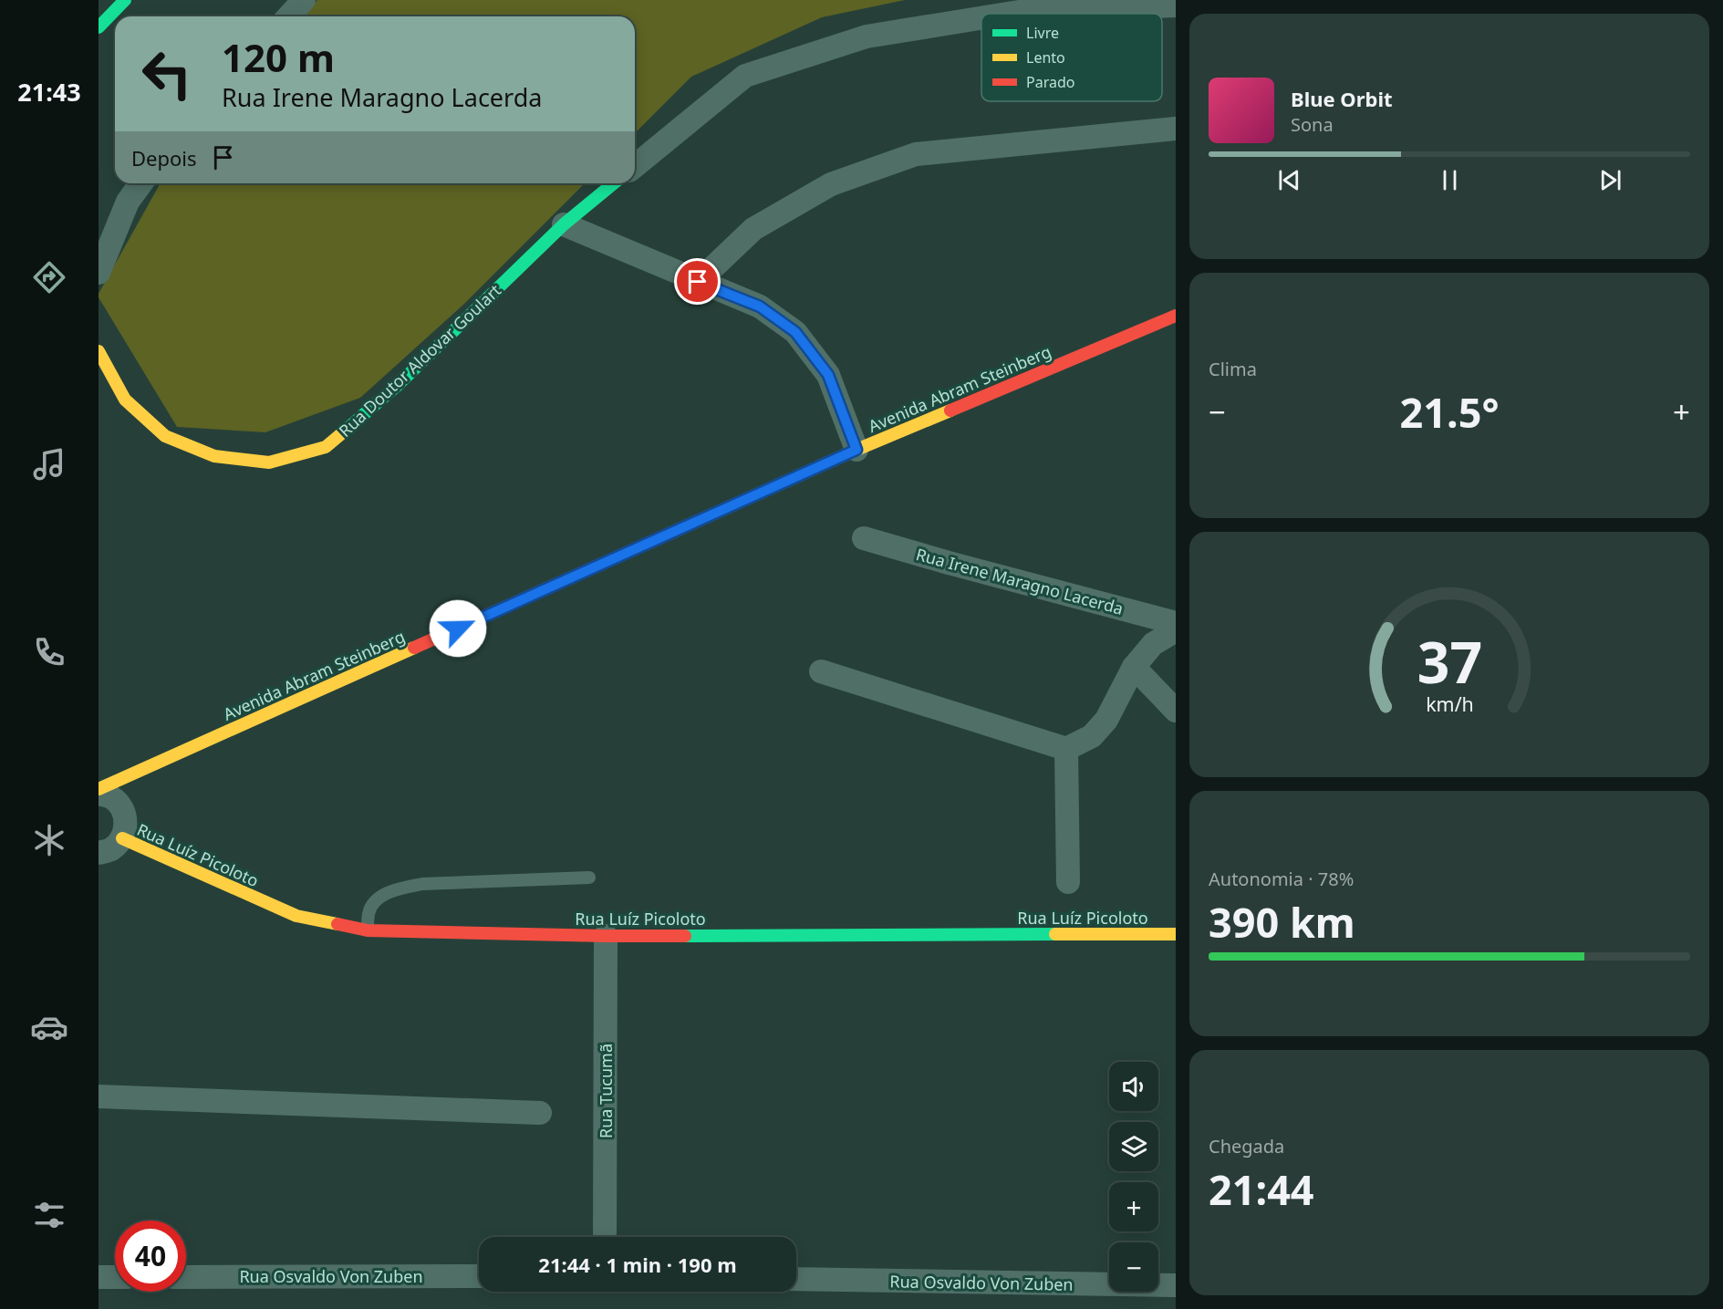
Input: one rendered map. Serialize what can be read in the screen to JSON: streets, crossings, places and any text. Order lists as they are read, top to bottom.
{
  "streets": {
    "street": [
      "Rua Doutor Aldovar Goulart",
      "Avenida Abram Steinberg",
      "Rua Irene Maragno Lacerda",
      "Rua Luíz Picoloto",
      "Rua Tucumã",
      "Rua Osvaldo Von Zuben"
    ]
  },
  "crossings": [
    ["Rua Luíz Picoloto", "Rua Tucumã"]
  ],
  "legend": ["Livre", "Lento", "Parado"],
  "page": {
    "tabs": "21:43",
    "turn": ["120 m", "Rua Irene Maragno Lacerda"],
    "song": ["Blue Orbit", "Sona"],
    "then": "Depois",
    "tile": [
      "Clima",
      ["Autonomia · 78%", "390 km"],
      ["Chegada", "21:44"]
    ],
    "heat": ["−", "21.5°", "+"],
    "map_buttons": ["+", "−"],
    "limit": "40",
    "trip": "21:44 · 1 min · 190 m",
    "gauge": ["37", "km/h"]
  }
}
